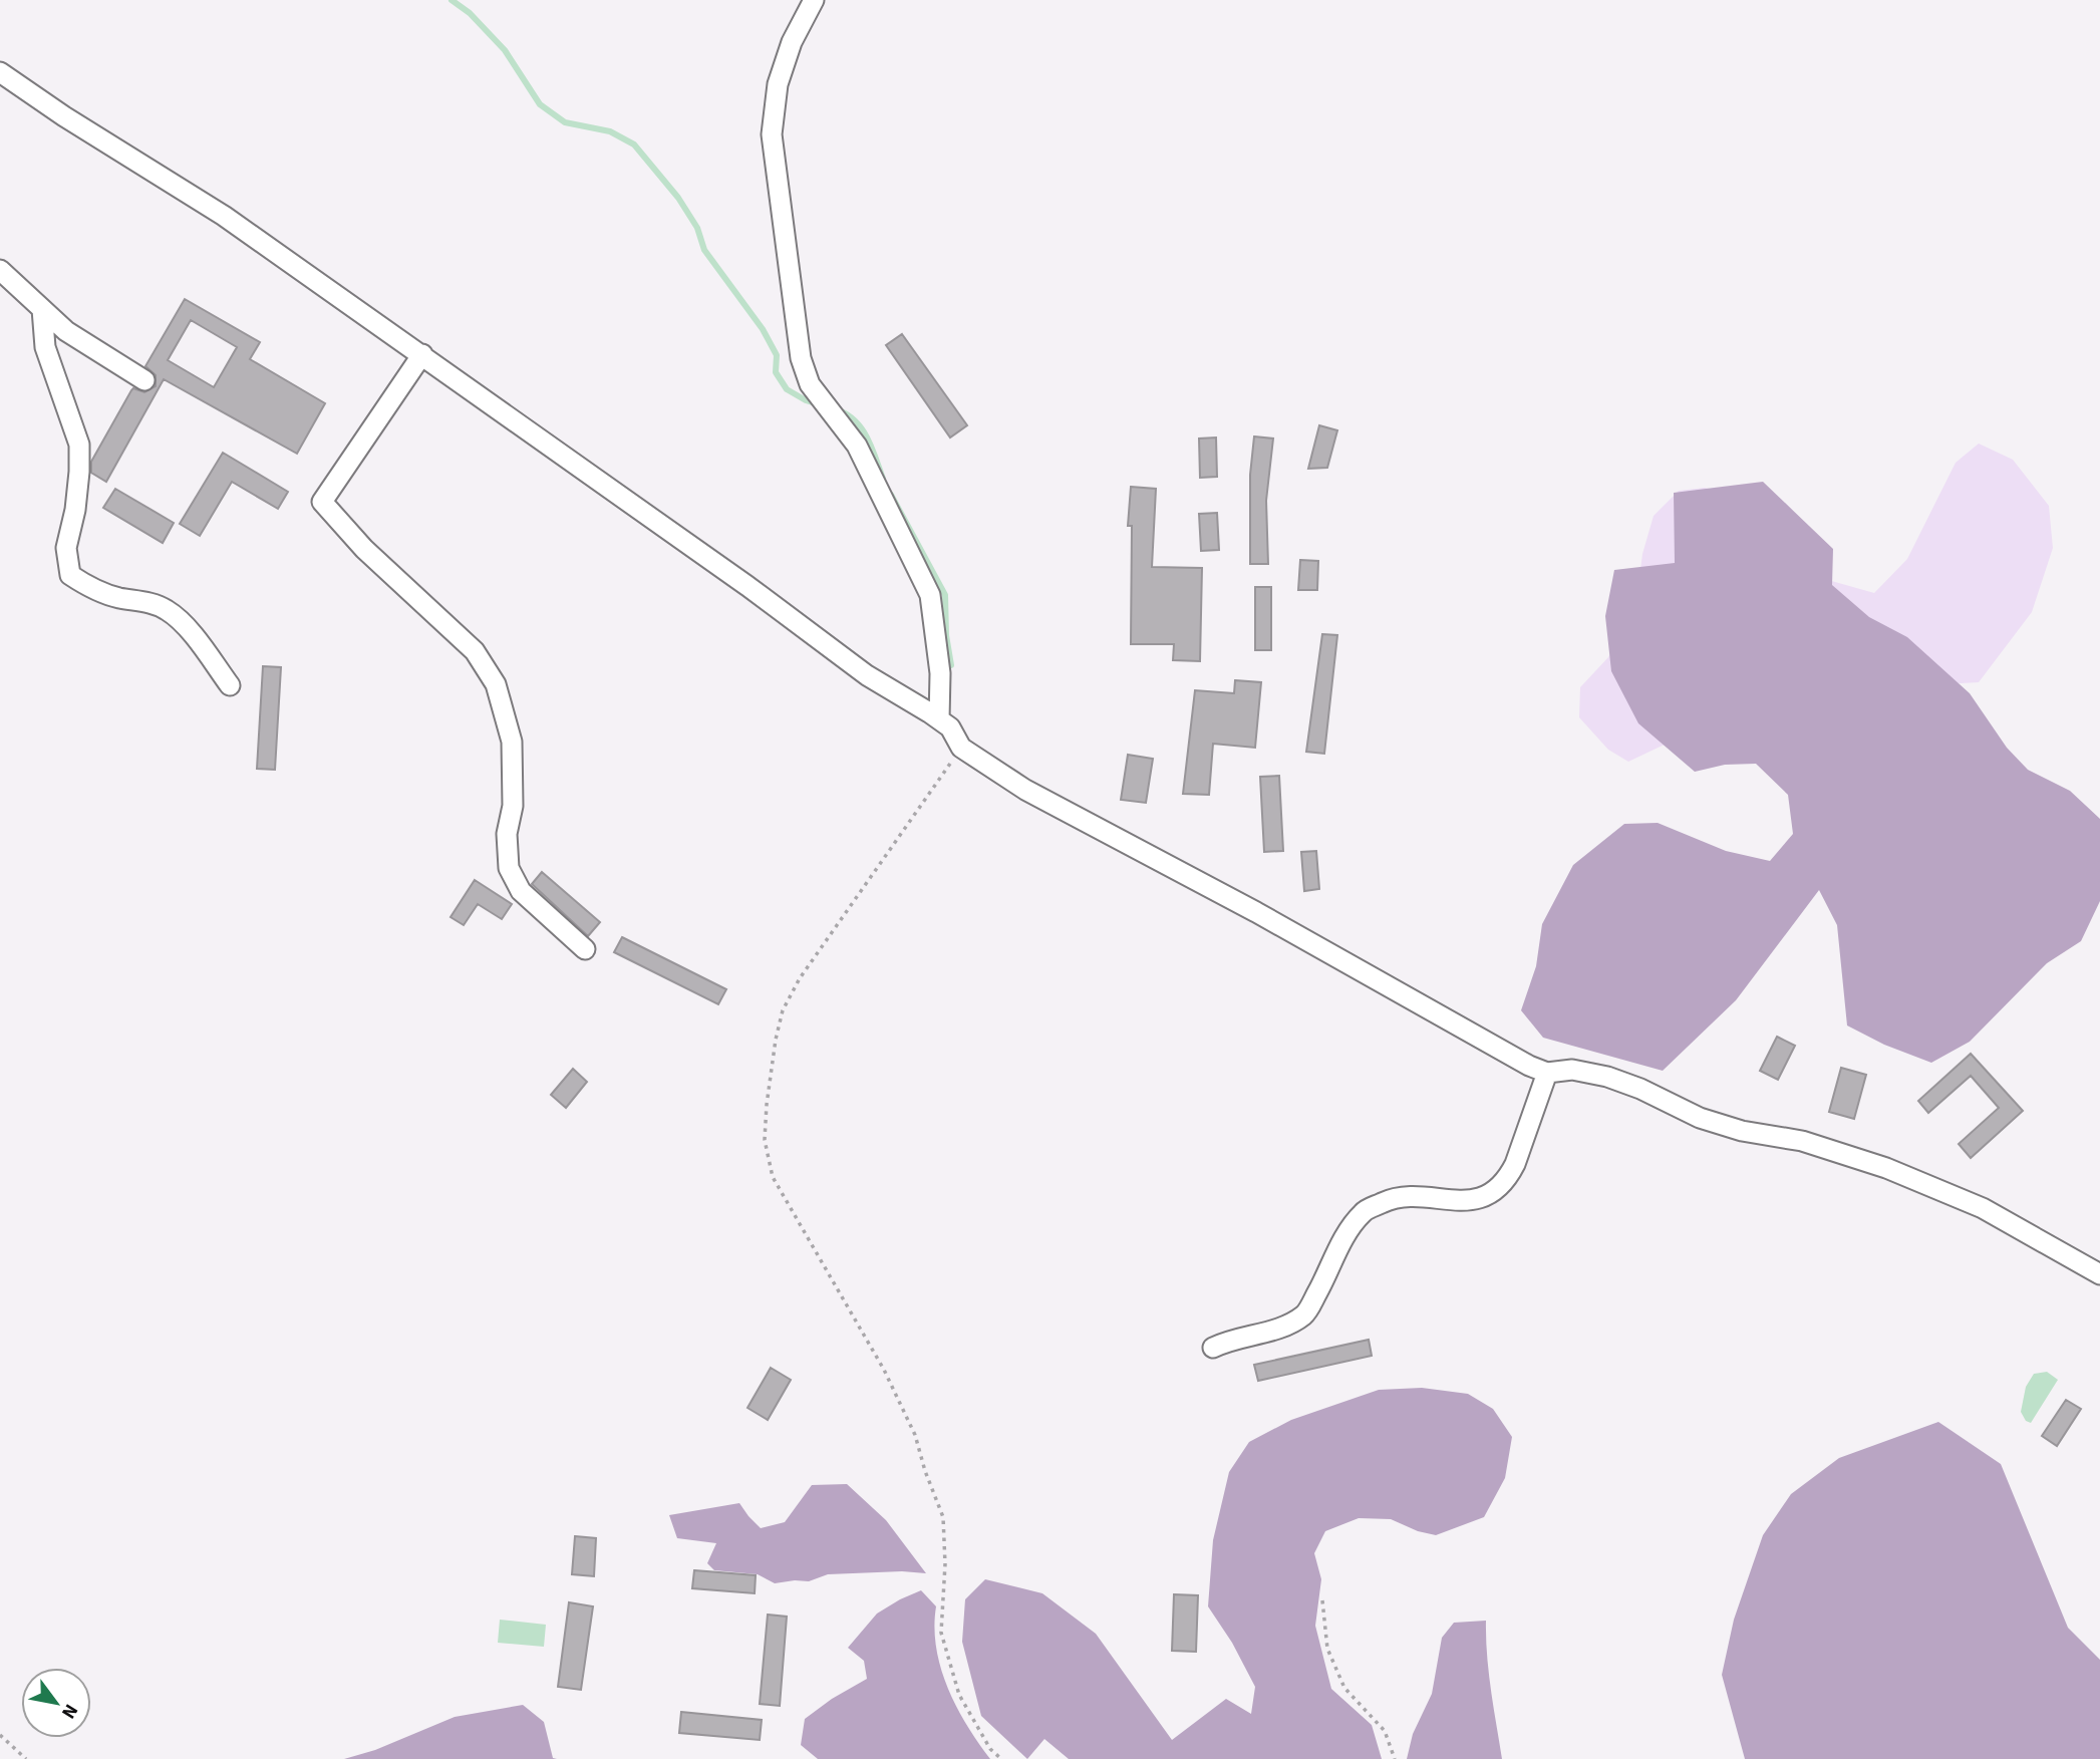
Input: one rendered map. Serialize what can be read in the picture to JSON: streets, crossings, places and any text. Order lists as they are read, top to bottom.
{
  "north": "bottom right"
}
